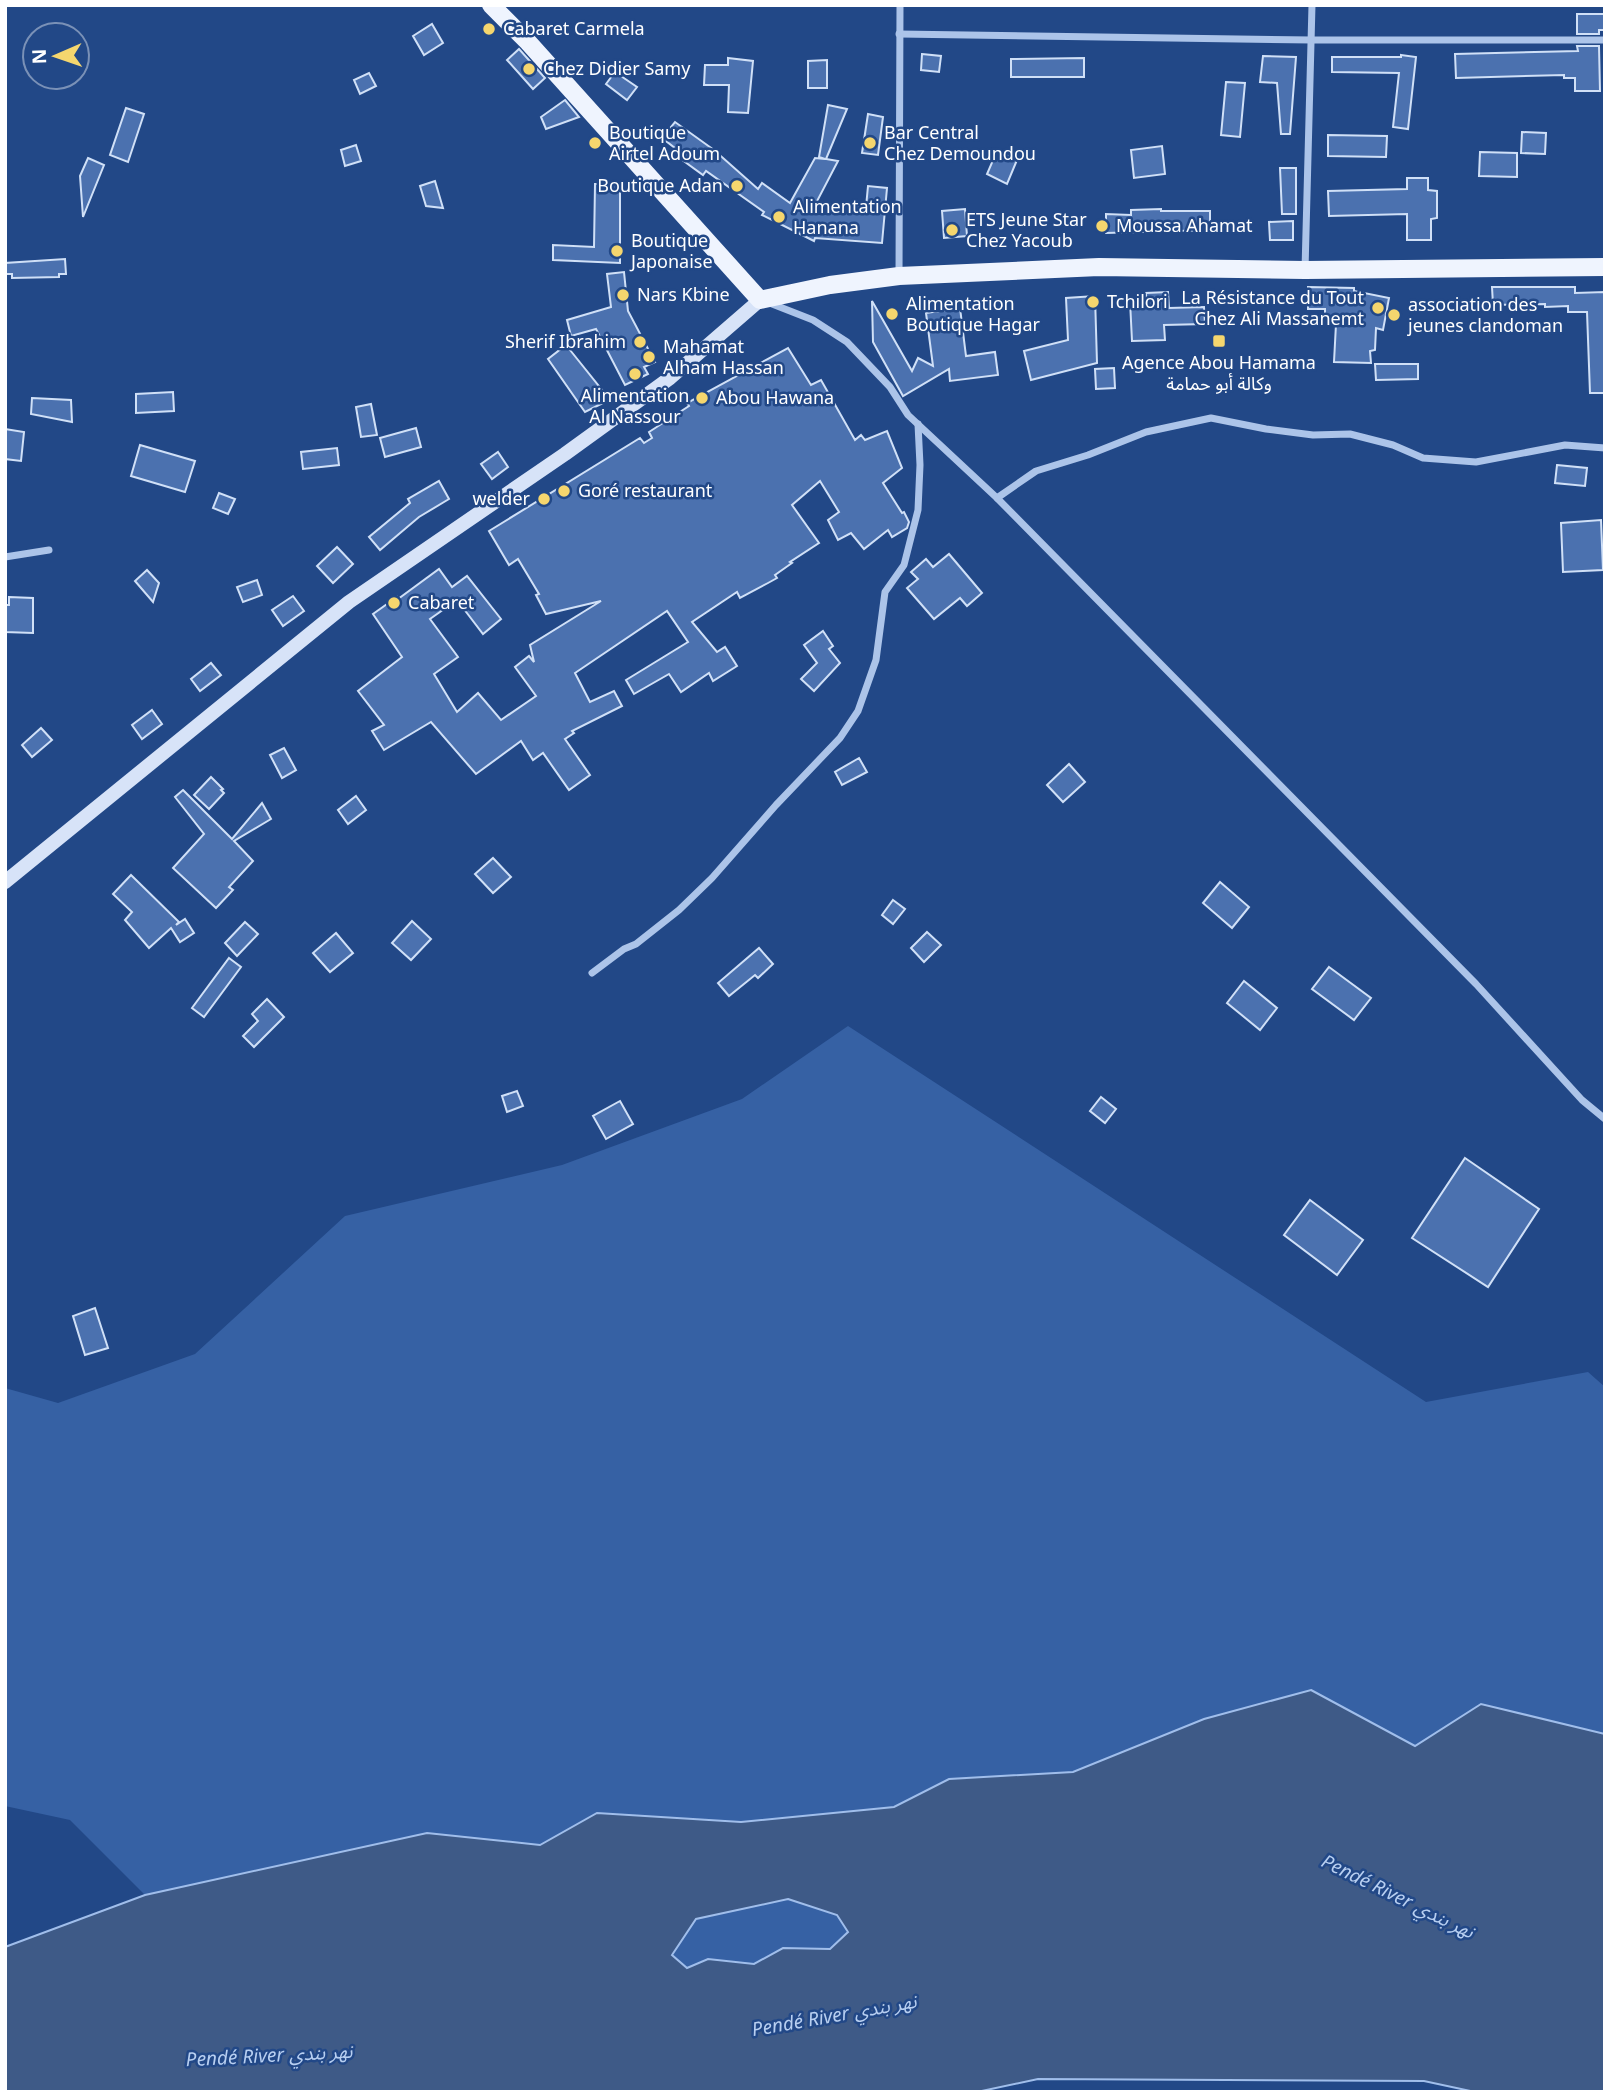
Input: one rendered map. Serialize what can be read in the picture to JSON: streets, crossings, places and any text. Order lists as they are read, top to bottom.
{
  "water": ["Pendé River نهر بندي"],
  "places": {
    "other": [
      "Cabaret Carmela",
      "Chez Didier Samy",
      "Boutique Airtel Adoum",
      "Bar Central Chez Demoundou",
      "Boutique Adan",
      "Alimentation Hanana",
      "Moussa Ahamat",
      "ETS Jeune Star Chez Yacoub",
      "Boutique Japonaise",
      "Nars Kbine",
      "Tchilori",
      "La Résistance du Tout Chez Ali Massanemt",
      "Alimentation Boutique Hagar",
      "association des jeunes clandoman",
      "Sherif Ibrahim",
      "Mahamat Alham Hassan",
      "Alimentation Al Nassour",
      "Abou Hawana",
      "Goré restaurant",
      "welder",
      "Cabaret"
    ],
    "transit": ["Agence Abou Hamama وكالة أبو حمامة"]
  },
  "north": "left"
}
